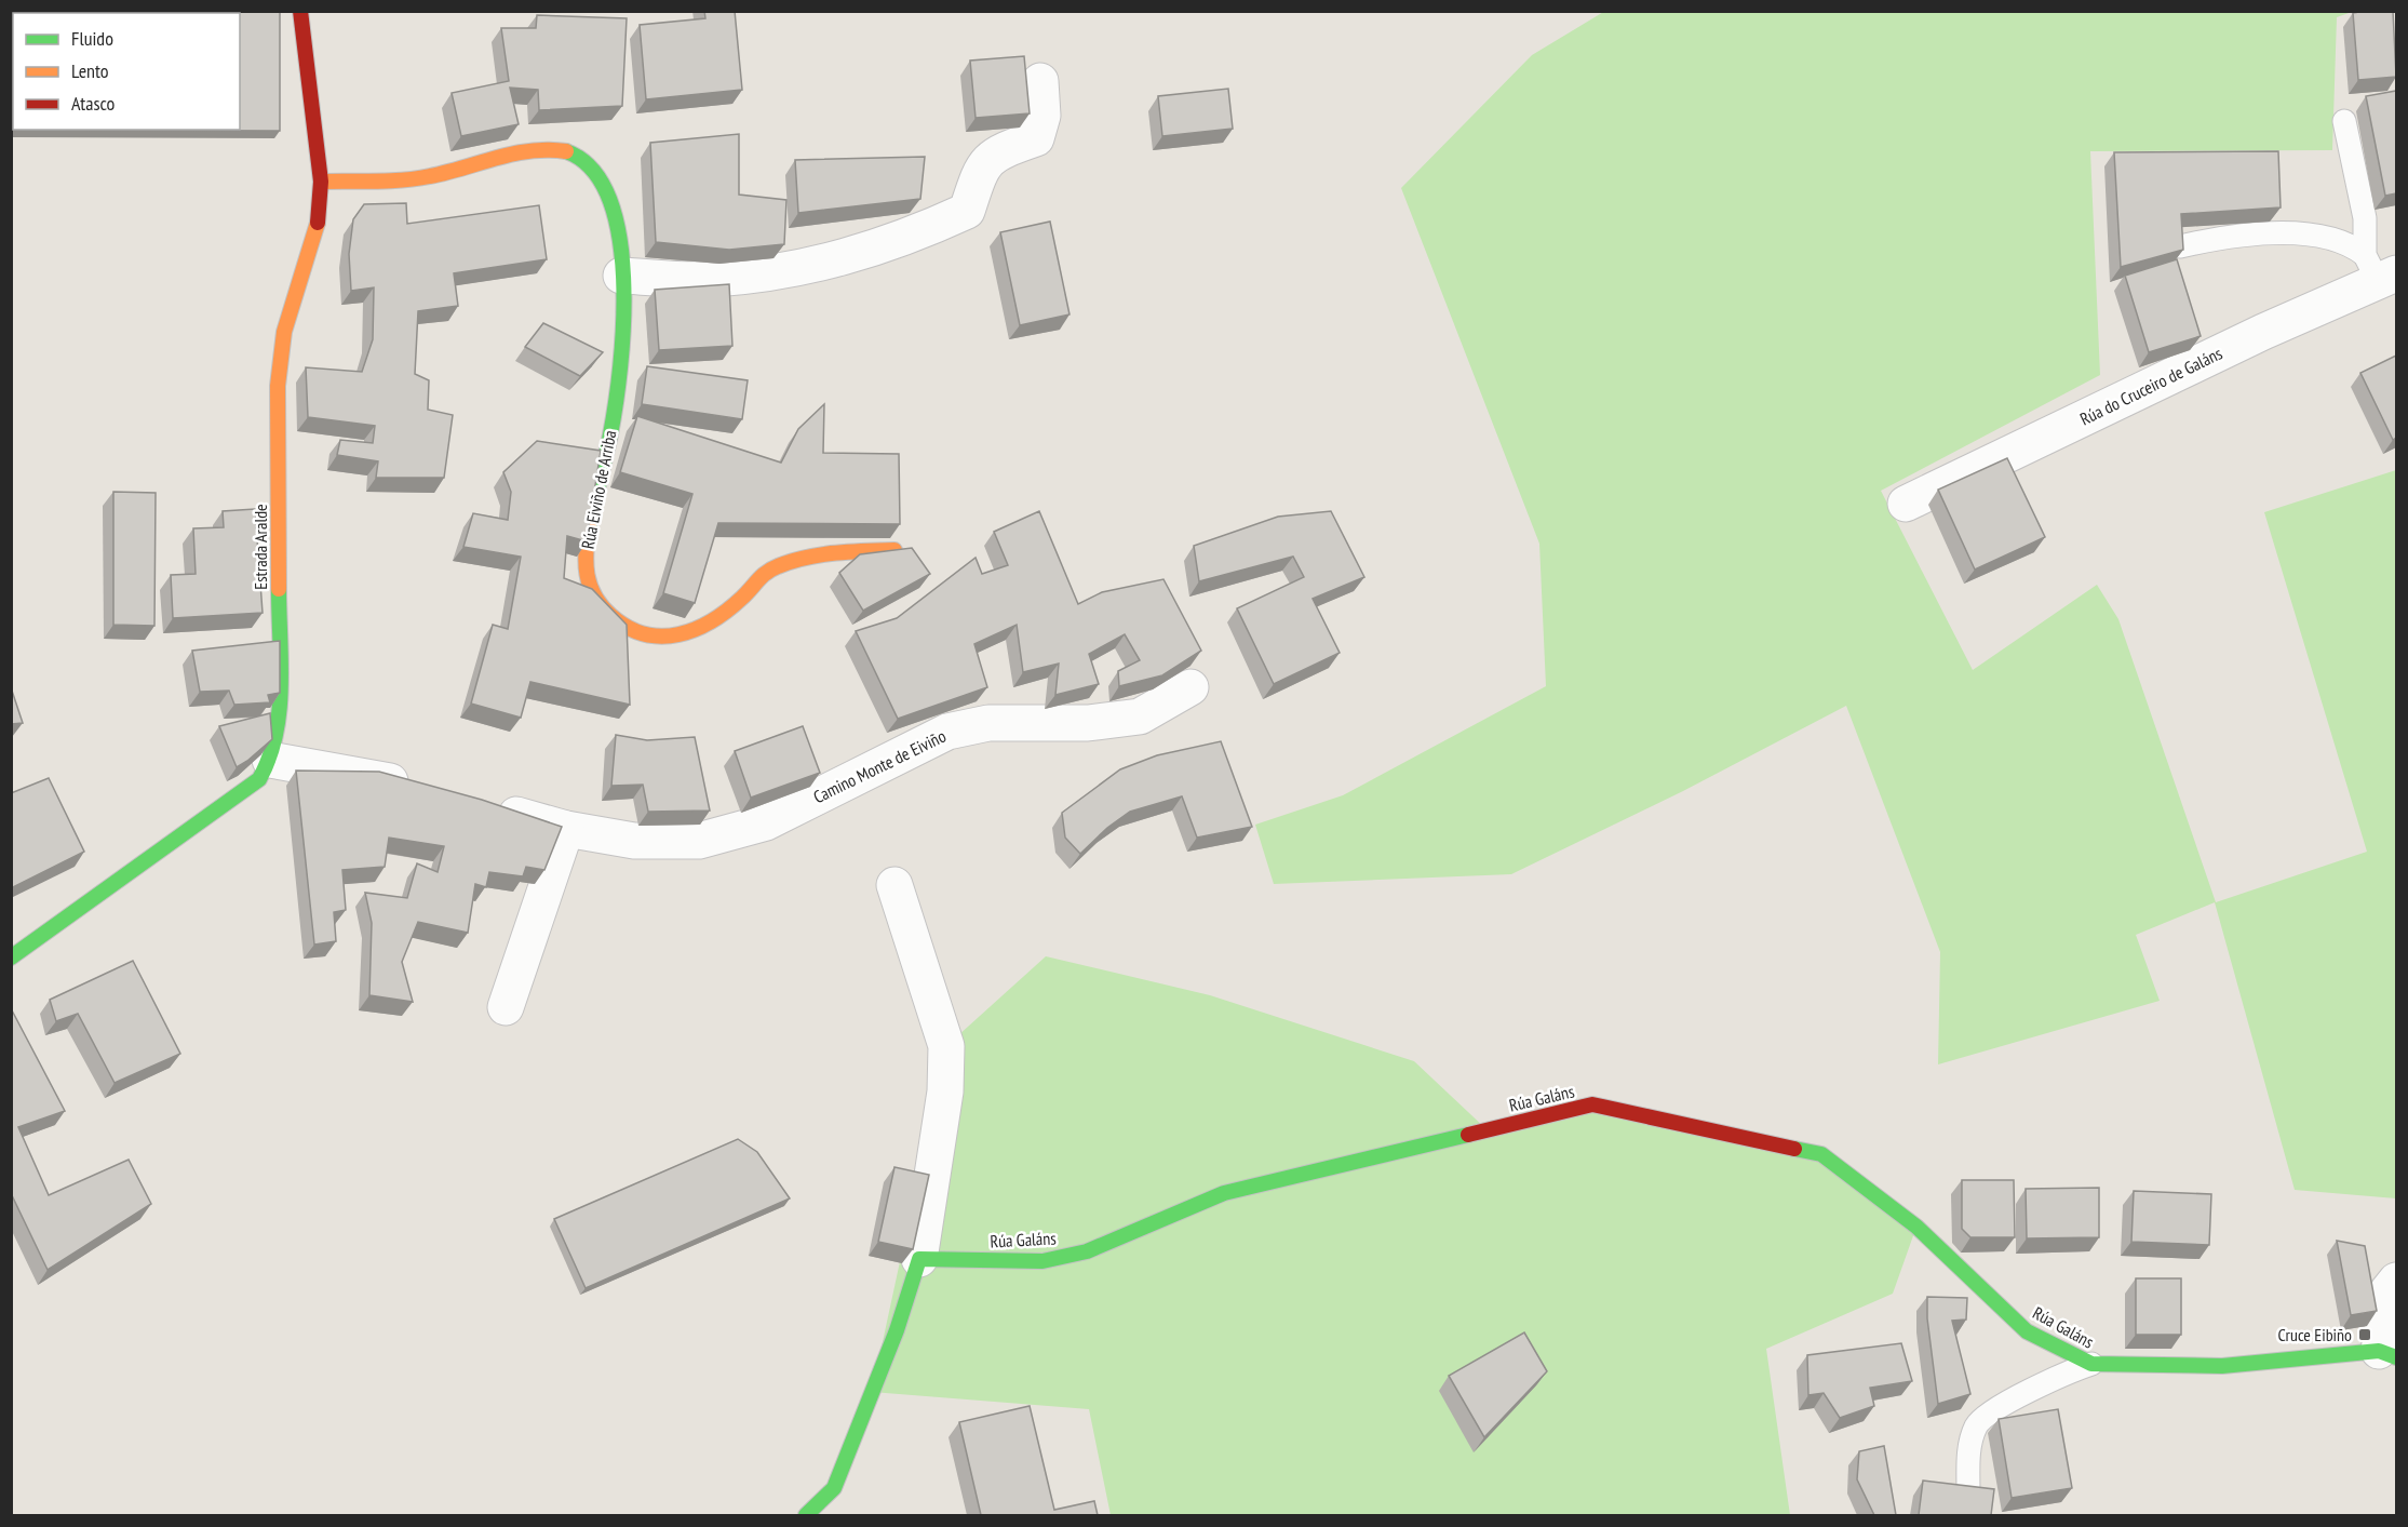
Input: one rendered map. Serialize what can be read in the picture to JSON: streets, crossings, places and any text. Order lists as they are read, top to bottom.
{
  "streets": {
    "street": [
      "Rúa do Cruceiro de Galáns",
      "Rúa Eiviño de Arriba",
      "Estrada Aralde",
      "Camino Monte de Eiviño",
      "Rúa Galáns"
    ]
  },
  "crossings": [
    ["Rúa Eiviño de Arriba", "Estrada Aralde"]
  ],
  "places": {
    "transit": ["Cruce Eibiño"]
  },
  "legend": ["Fluido", "Lento", "Atasco"]
}
